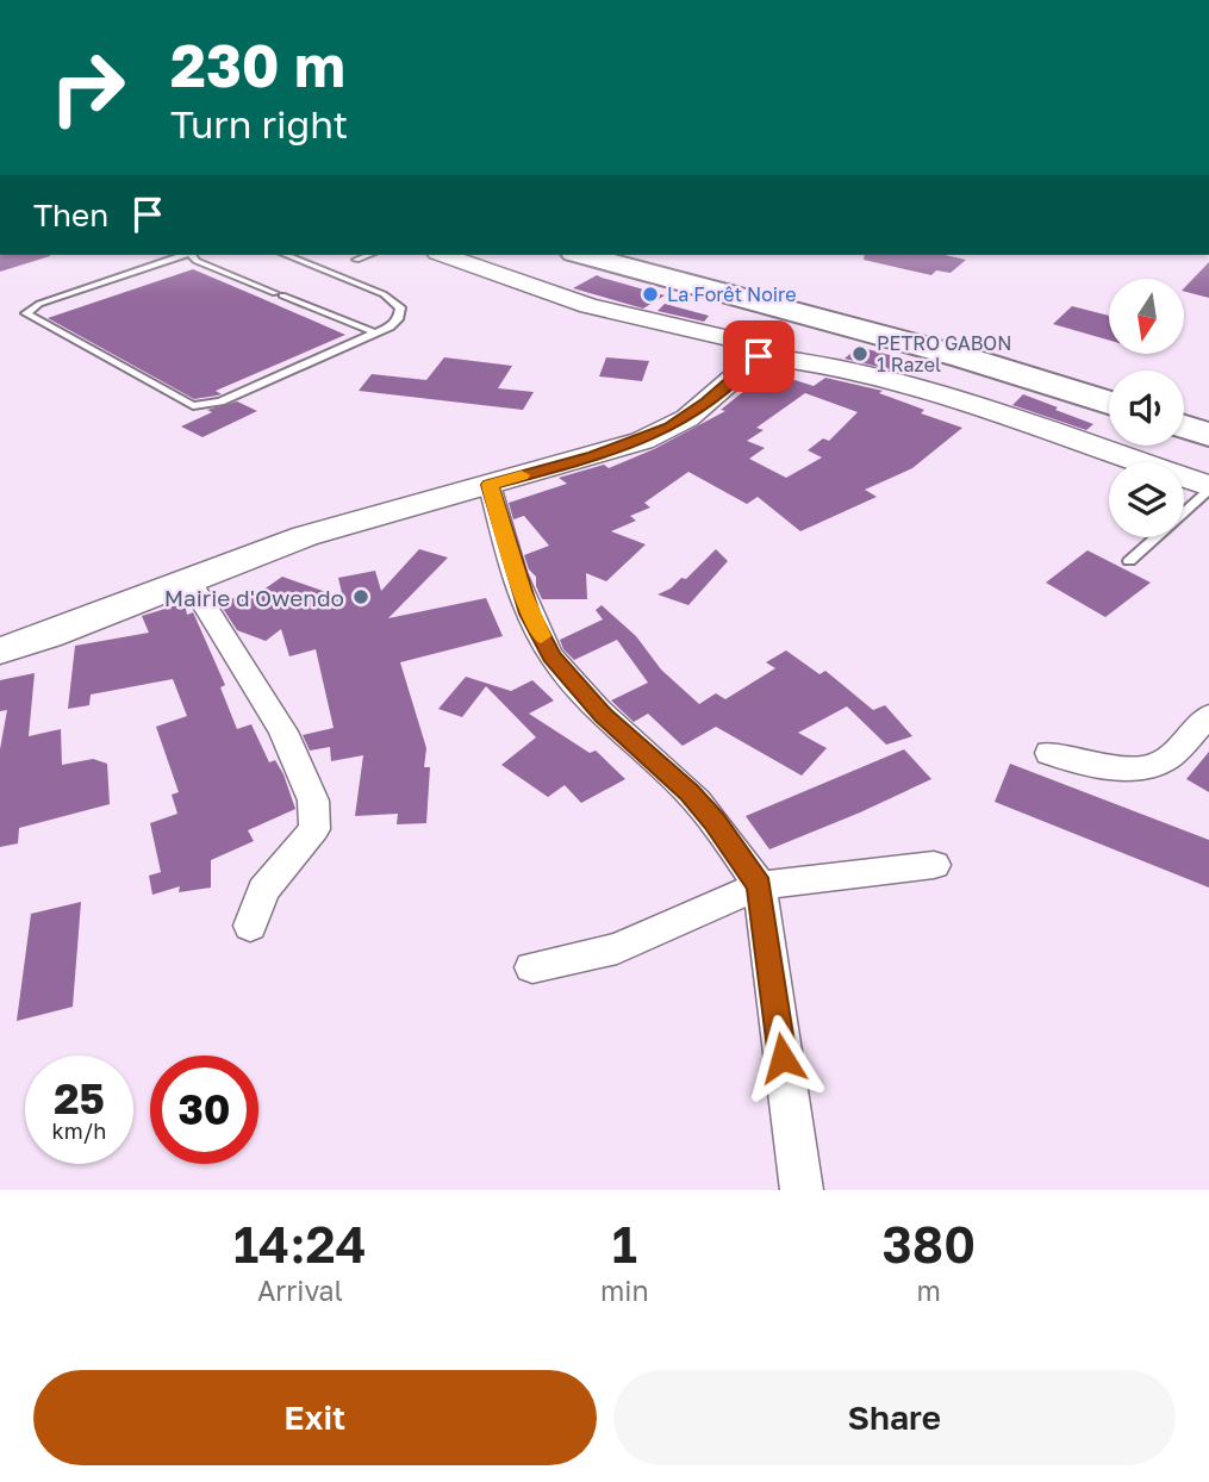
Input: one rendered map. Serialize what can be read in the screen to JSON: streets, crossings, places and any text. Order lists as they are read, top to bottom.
{
  "places": ["La Forêt Noire", "PETRO GABON 1 Razel", "Mairie d'Owendo"],
  "north": "bottom",
  "page": {
    "turn": ["230 m", "Turn right"],
    "then": "Then",
    "speed": "25 km/h",
    "limit": "30",
    "eta": [
      "14:24",
      "Arrival",
      "1",
      "min",
      "380",
      "m"
    ],
    "buttons": ["Exit", "Share"]
  }
}
